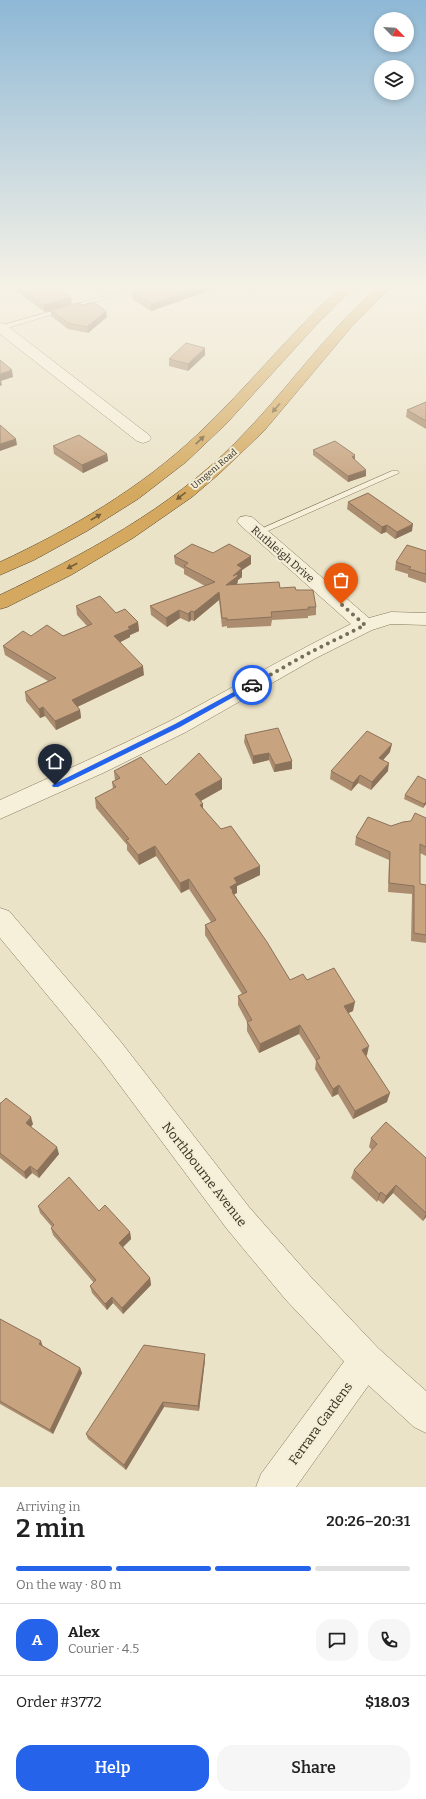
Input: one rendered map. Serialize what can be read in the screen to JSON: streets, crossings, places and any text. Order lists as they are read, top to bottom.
{
  "streets": {
    "highway": ["Umgeni Road"],
    "street": ["Ruthleigh Drive", "Northbourne Avenue", "Ferrara Gardens"]
  },
  "crossings": [
    ["Northbourne Avenue", "Ferrara Gardens"]
  ],
  "north": "bottom right",
  "page": {
    "heading": ["2 min", "Arriving in", "20:26–20:31"],
    "panel": [
      "Alex",
      "Courier · 4.5",
      "Order #3772",
      "$18.03"
    ],
    "bar": "On the way · 80 m",
    "round": "A",
    "buttons": ["Help", "Share"]
  }
}
